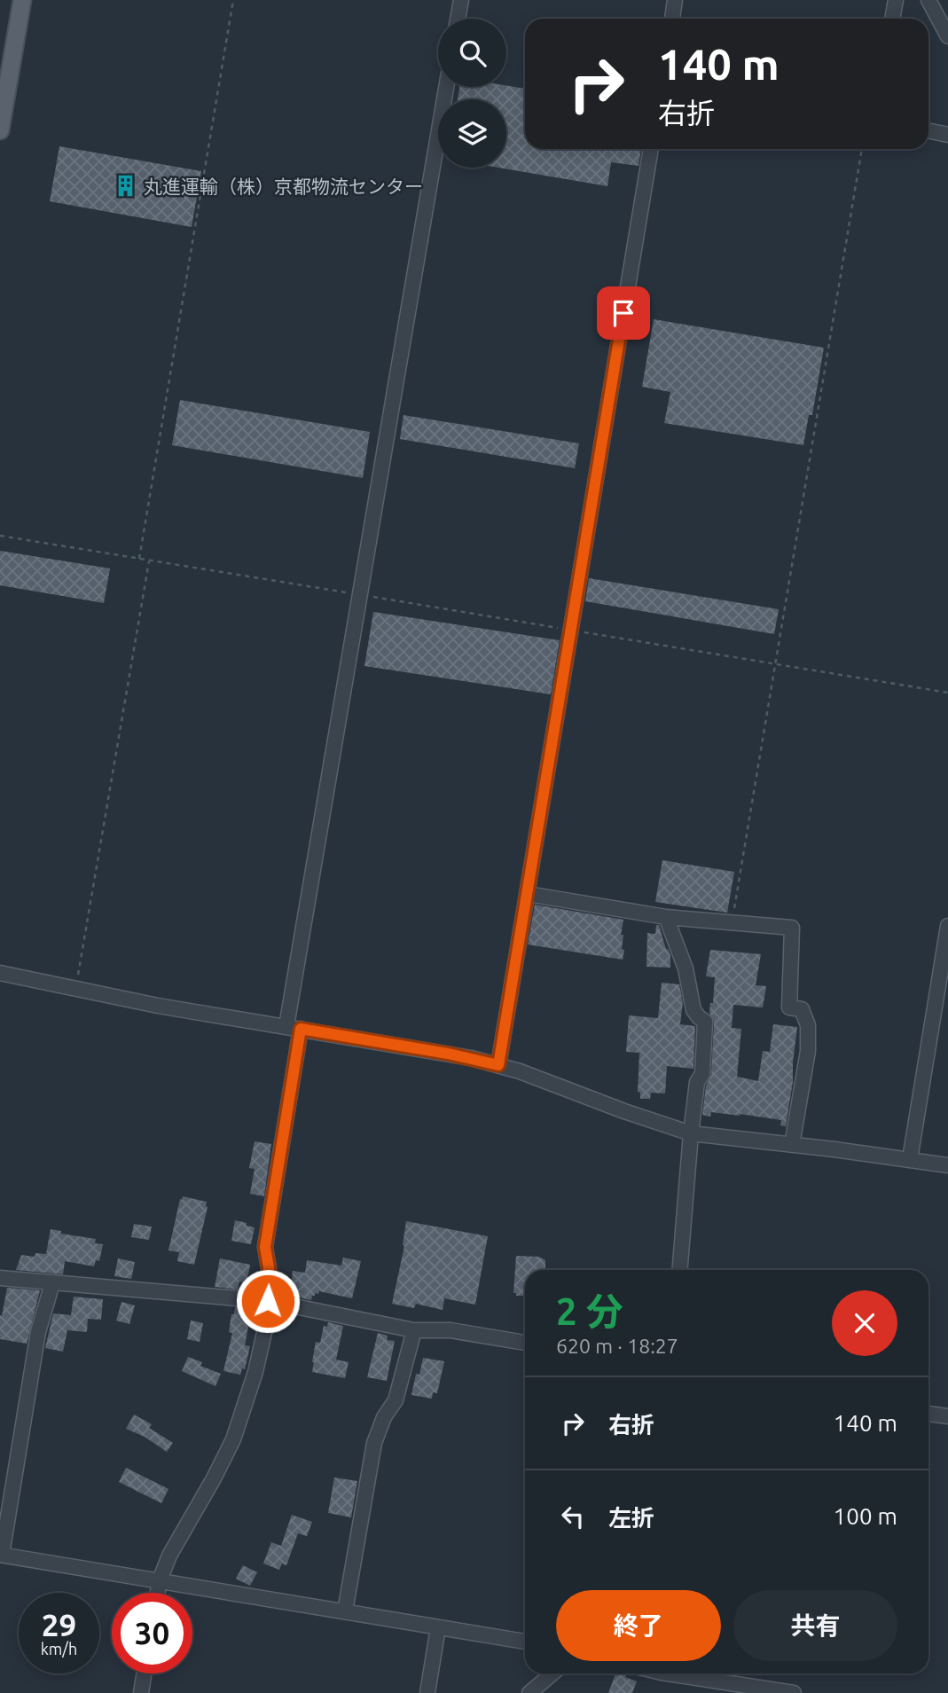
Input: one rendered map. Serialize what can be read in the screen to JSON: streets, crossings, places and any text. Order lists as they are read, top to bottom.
{
  "places": {
    "building": ["丸進運輸（株）京都物流センター"]
  },
  "page": {
    "turn": ["140 m", "右折"],
    "heading": ["2 分", "620 m · 18:27"],
    "list": [
      {
        "name": "右折",
        "value": "140 m"
      },
      {
        "name": "左折",
        "value": "100 m"
      }
    ],
    "buttons": ["終了", "共有"],
    "speed": "29 km/h",
    "limit": "30"
  }
}
